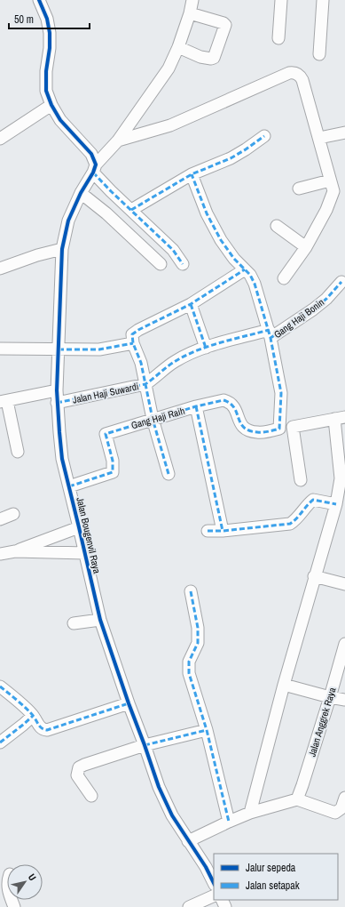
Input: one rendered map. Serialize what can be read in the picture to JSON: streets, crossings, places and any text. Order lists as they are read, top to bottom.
{
  "streets": {
    "street": [
      "Gang Haji Bonin",
      "Jalan Haji Suwardi",
      "Gang Haji Raih",
      "Jalan Bougenvil Raya",
      "Jalan Anggrek Raya"
    ]
  },
  "crossings": [
    ["Gang Haji Bonin", "Jalan Haji Suwardi"],
    ["Gang Haji Bonin", "Gang Haji Raih"],
    ["Jalan Haji Suwardi", "Gang Haji Raih"],
    ["Jalan Haji Suwardi", "Jalan Bougenvil Raya"],
    ["Gang Haji Raih", "Jalan Bougenvil Raya"]
  ],
  "legend": ["Jalur sepeda", "Jalan setapak"],
  "scale_bar": "50 m",
  "north": "top right"
}
